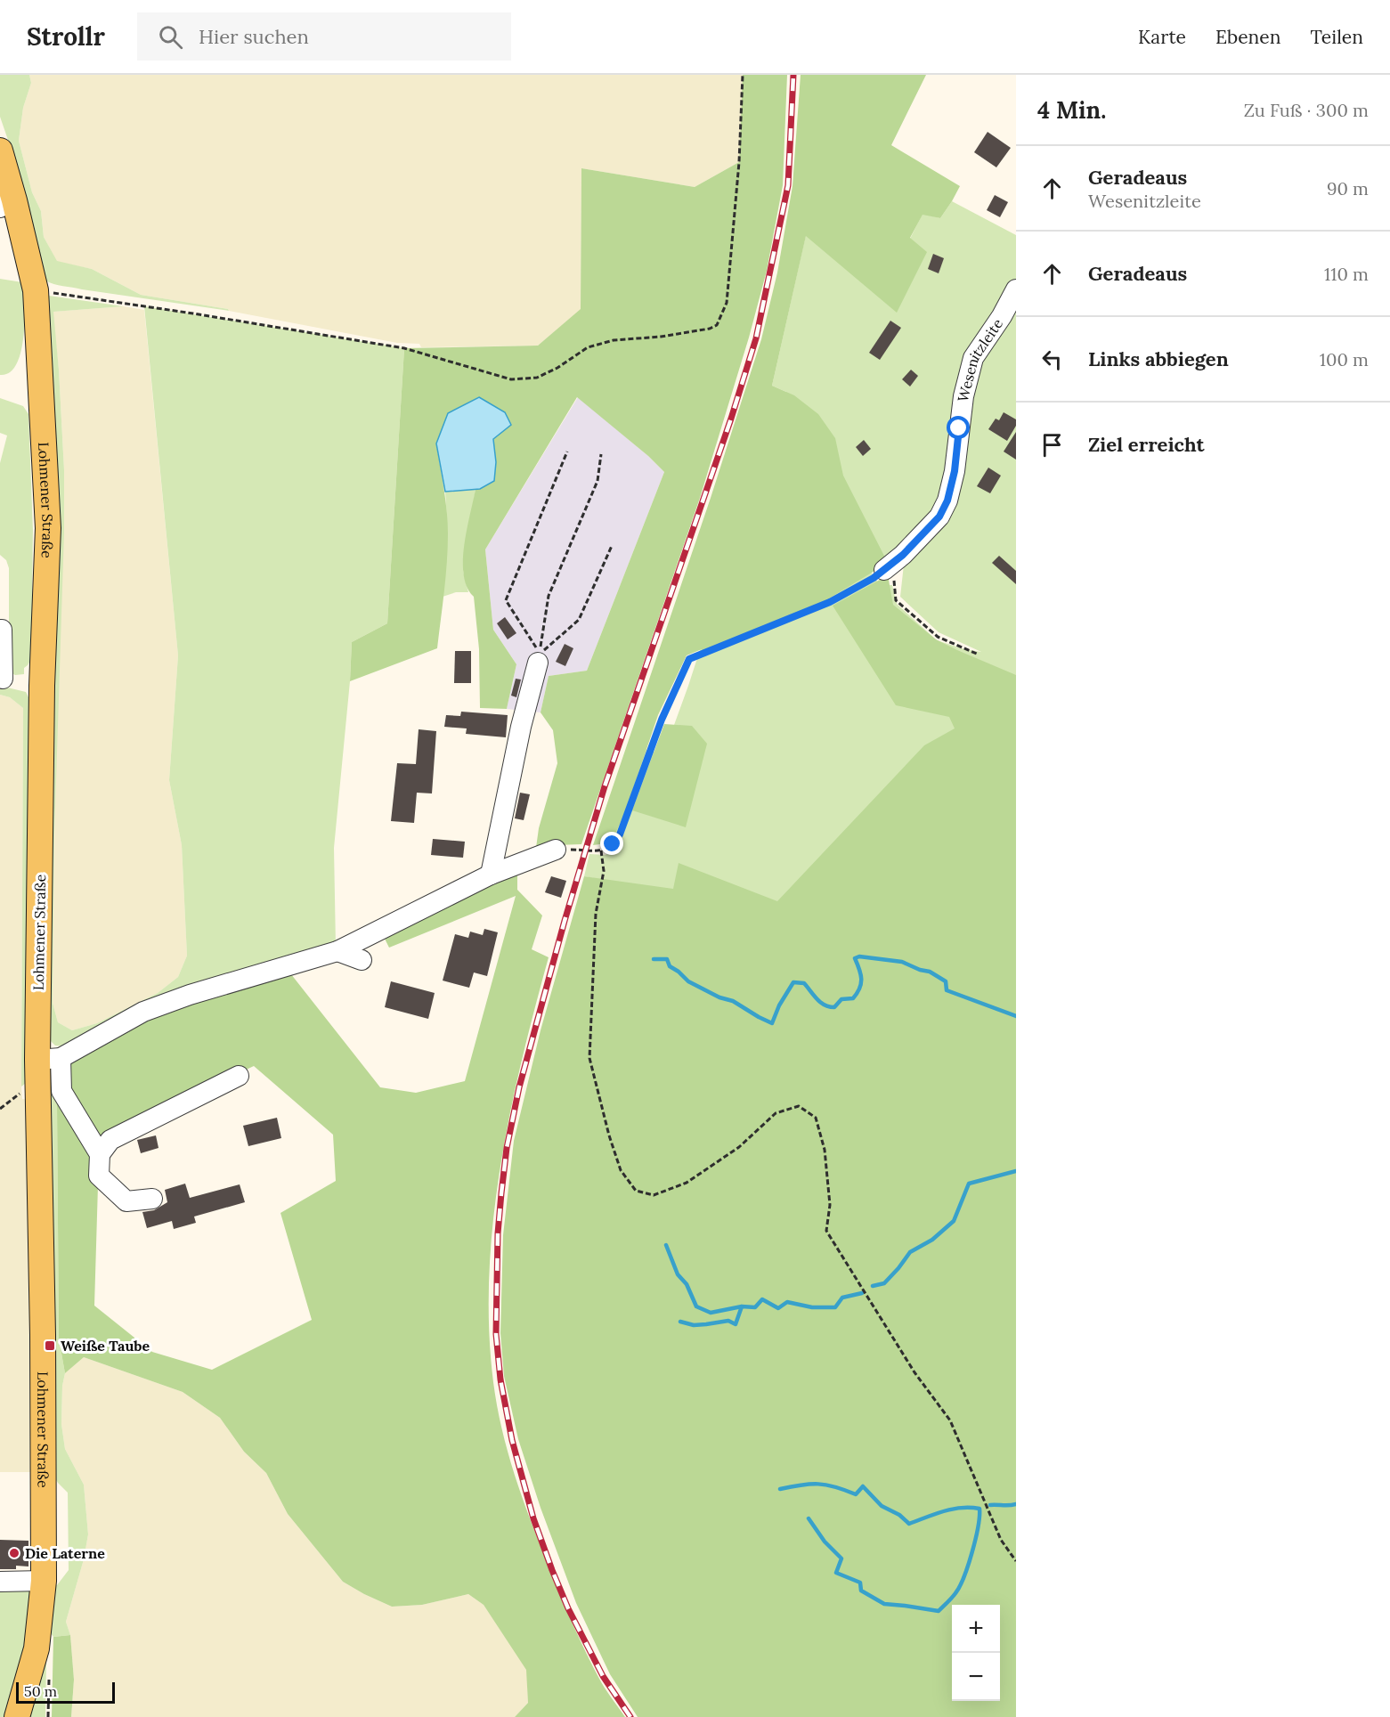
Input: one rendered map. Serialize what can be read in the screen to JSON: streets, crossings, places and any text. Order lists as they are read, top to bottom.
{
  "streets": {
    "main road": ["Lohmener Straße"],
    "street": ["Wesenitzleite"]
  },
  "places": {
    "transit": ["Weiße Taube"],
    "other": ["Die Laterne"]
  },
  "scale_bar": "50 m",
  "page": {
    "header": "Strollr",
    "search": "Hier suchen",
    "nav": ["Karte", "Ebenen", "Teilen"],
    "heading": ["4 Min.", "Zu Fuß · 300 m"],
    "list": [
      ["Geradeaus", "Wesenitzleite", "90 m"],
      ["Geradeaus", "110 m"],
      ["Links abbiegen", "100 m"],
      "Ziel erreicht"
    ],
    "map_buttons": ["+", "−"],
    "scale": "50 m"
  }
}
